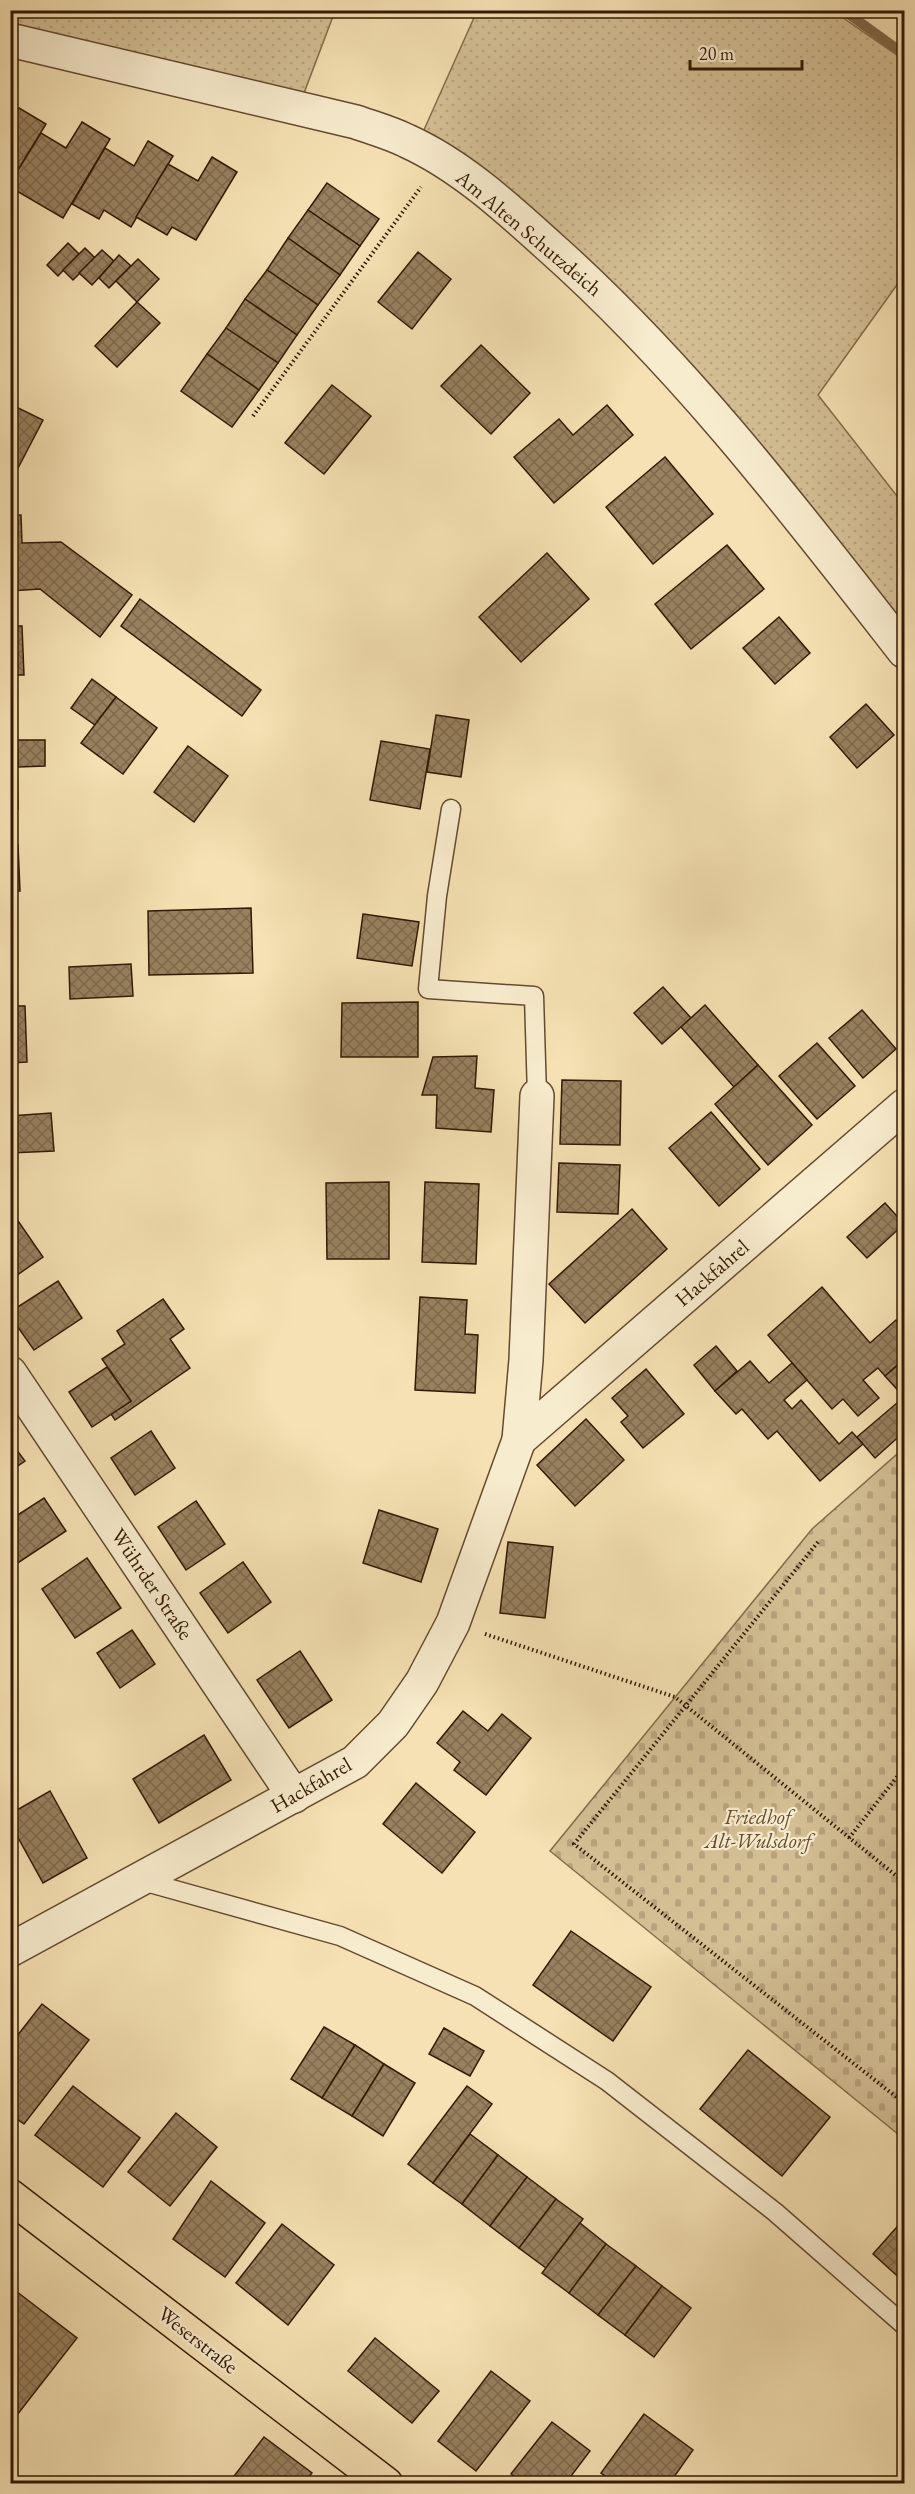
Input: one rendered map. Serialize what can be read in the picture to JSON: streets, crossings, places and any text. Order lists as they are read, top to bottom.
{
  "streets": {
    "main road": ["Weserstraße"],
    "street": ["Am Alten Schutzdeich", "Hackfahrel", "Wührder Straße"]
  },
  "crossings": [
    ["Hackfahrel", "Wührder Straße"]
  ],
  "parks": ["Friedhof Alt-Wulsdorf"],
  "scale_bar": "20 m"
}
